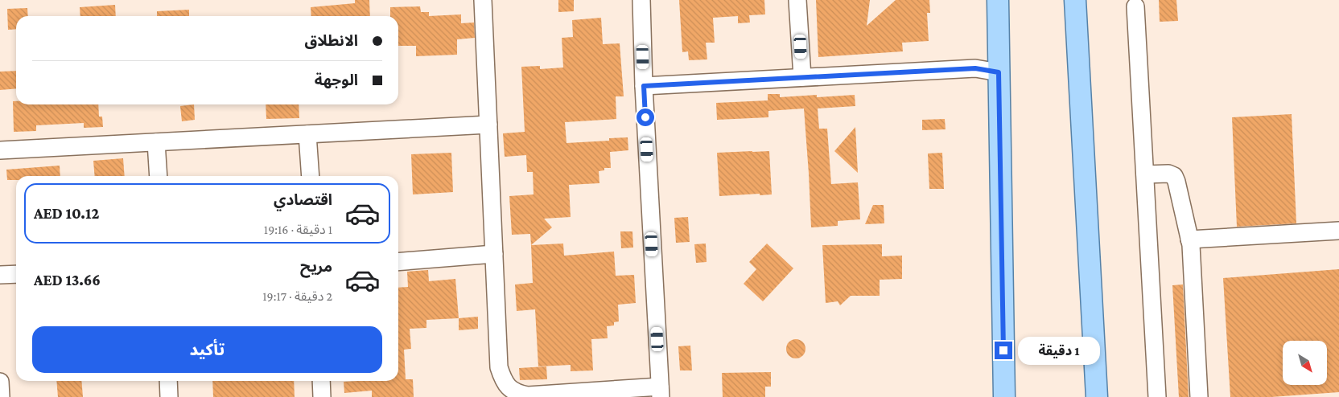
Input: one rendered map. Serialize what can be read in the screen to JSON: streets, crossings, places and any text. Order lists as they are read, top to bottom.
{
  "north": "bottom right",
  "page": {
    "banner": ["الانطلاق", "الوجهة"],
    "list": [
      {
        "name": "اقتصادي",
        "note": "1 دقيقة · 19:16",
        "value": "AED 10.12"
      },
      {
        "name": "مريح",
        "note": "2 دقيقة · 19:17",
        "value": "AED 13.66"
      }
    ],
    "buttons": "تأكيد",
    "bubble": "1 دقيقة"
  }
}
